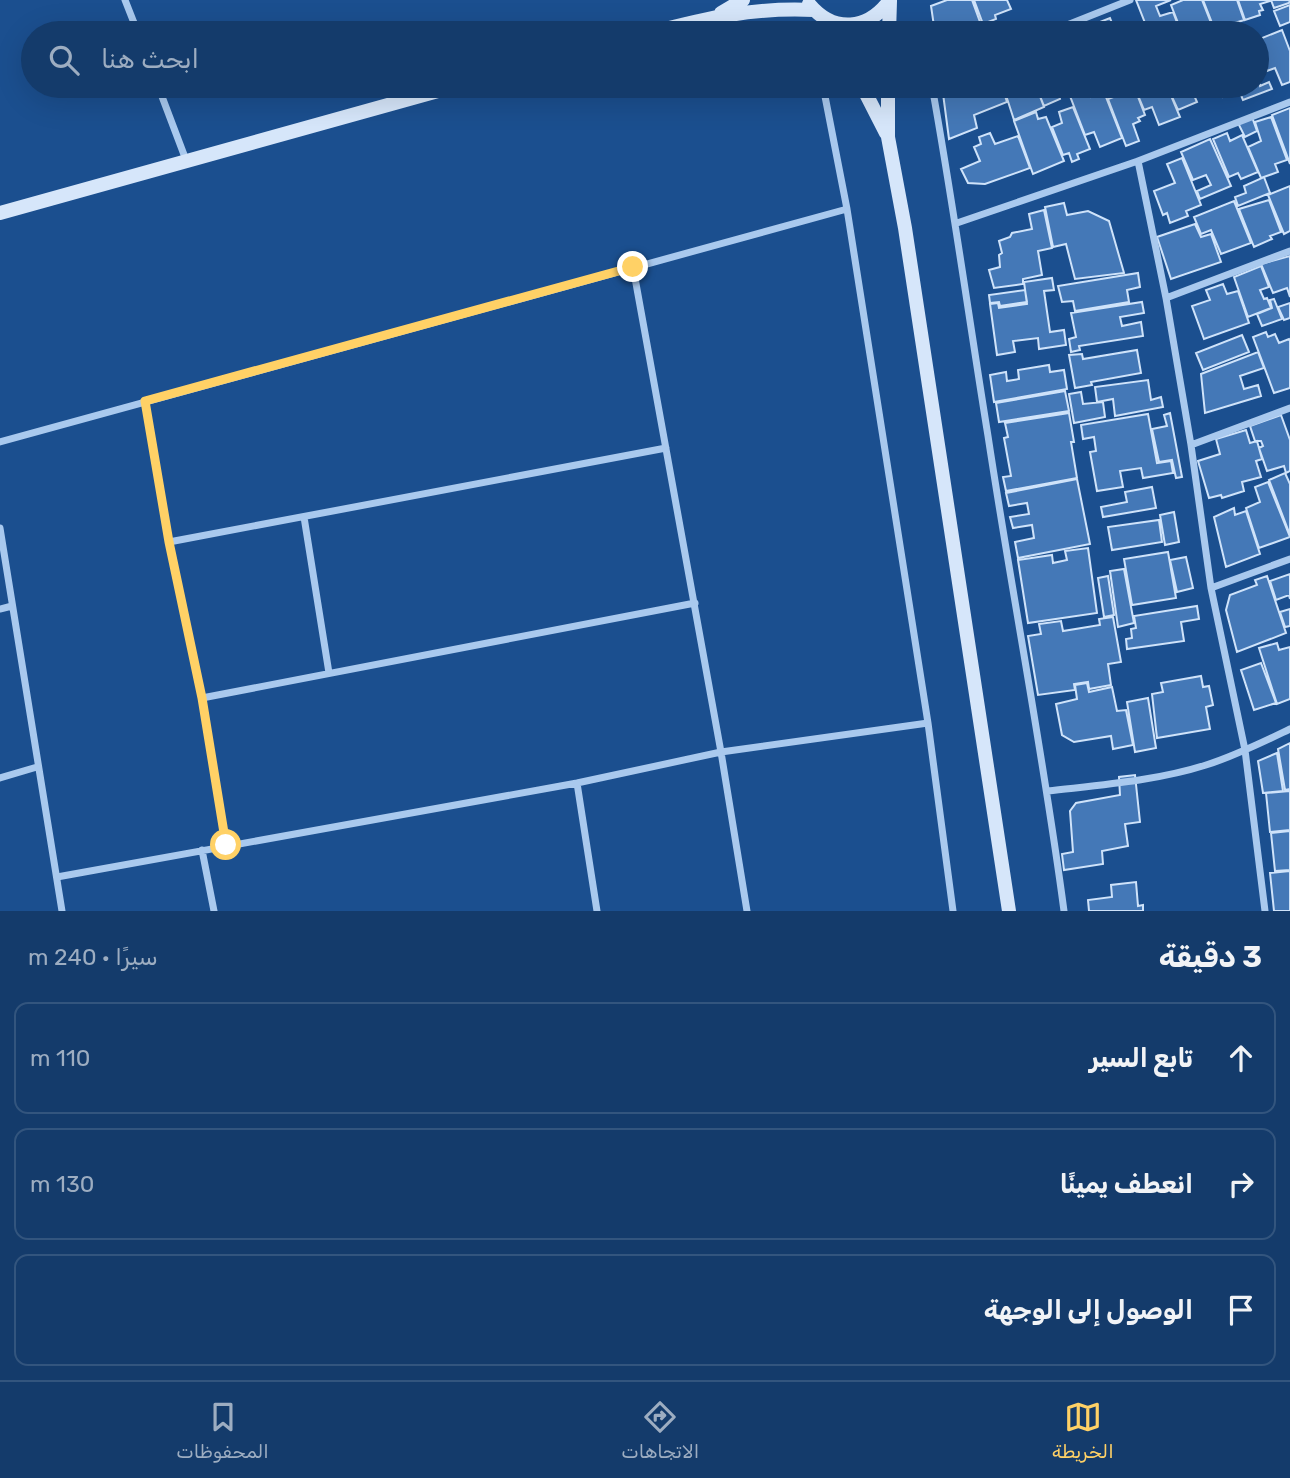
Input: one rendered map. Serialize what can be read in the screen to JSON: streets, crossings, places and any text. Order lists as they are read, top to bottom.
{
  "page": {
    "search": "ابحث هنا",
    "heading": ["3 دقيقة", "سيرًا · 240 m"],
    "list": [
      ["تابع السير", "110 m"],
      ["انعطف يمينًا", "130 m"],
      "الوصول إلى الوجهة"
    ],
    "nav": ["الخريطة", "الاتجاهات", "المحفوظات"]
  }
}
